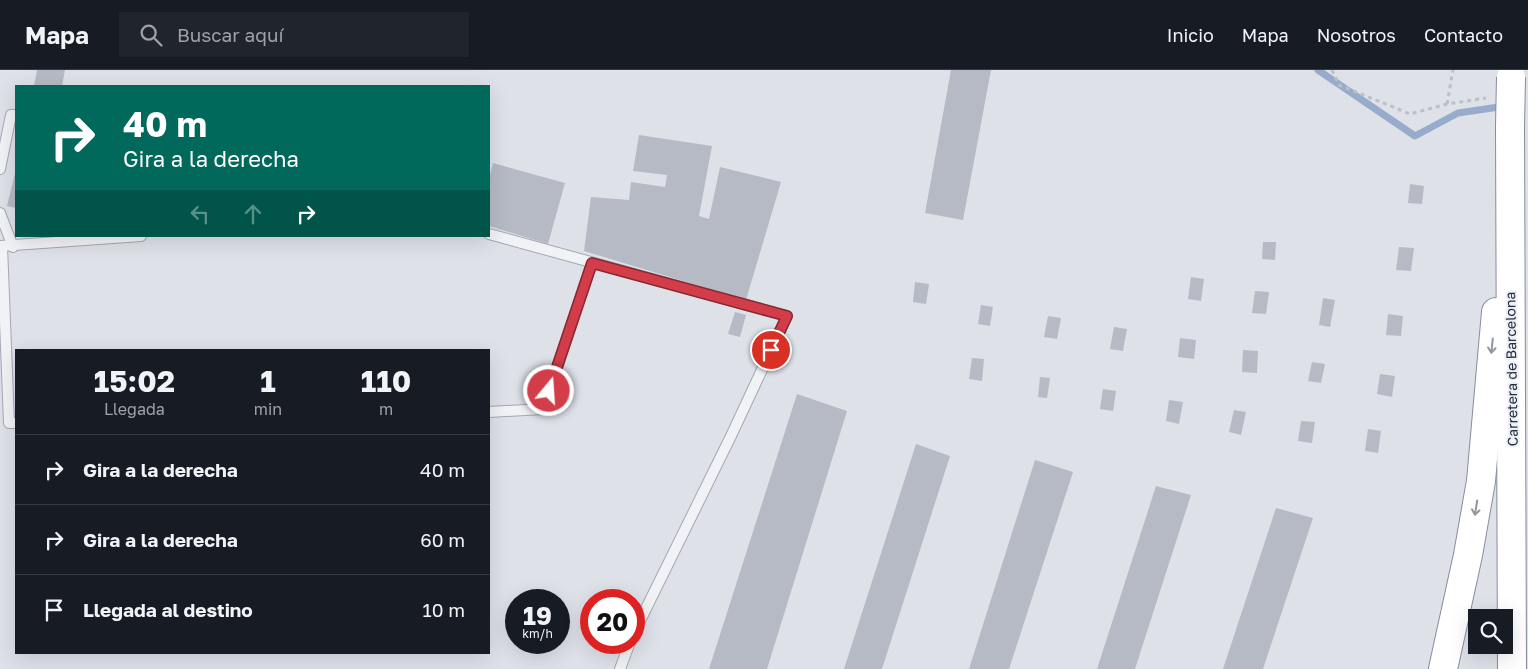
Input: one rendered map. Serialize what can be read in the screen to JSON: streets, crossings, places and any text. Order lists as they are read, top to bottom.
{
  "streets": {
    "highway": ["Carretera de Barcelona"]
  },
  "page": {
    "header": "Mapa",
    "search": "Buscar aquí",
    "nav": [
      "Inicio",
      "Mapa",
      "Nosotros",
      "Contacto"
    ],
    "turn": ["40 m", "Gira a la derecha"],
    "eta": [
      "15:02",
      "Llegada",
      "1",
      "min",
      "110",
      "m"
    ],
    "list": [
      {
        "name": "Gira a la derecha",
        "value": "40 m"
      },
      {
        "name": "Gira a la derecha",
        "value": "60 m"
      },
      {
        "name": "Llegada al destino",
        "value": "10 m"
      }
    ],
    "speed": "19 km/h",
    "limit": "20"
  }
}
